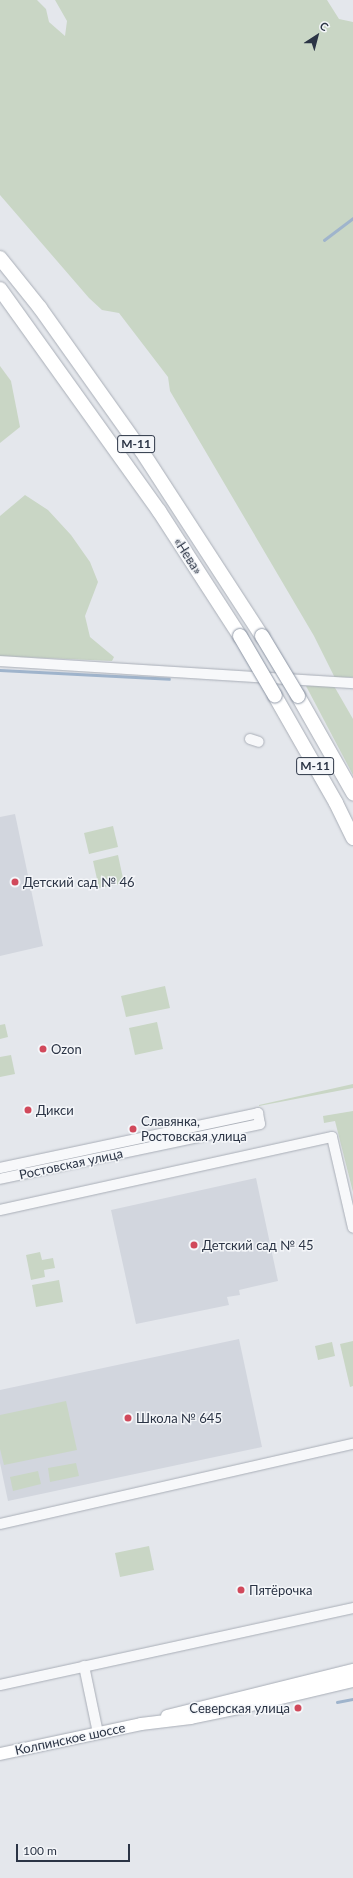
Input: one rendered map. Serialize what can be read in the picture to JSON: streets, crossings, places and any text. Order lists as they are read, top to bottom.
{
  "streets": {
    "highway": ["М-11", "«Нева»"],
    "main road": ["Колпинское шоссе"],
    "street": ["Ростовская улица"]
  },
  "places": [
    "Детский сад № 46",
    "Ozon",
    "Дикси",
    "Славянка, Ростовская улица",
    "Детский сад № 45",
    "Школа № 645",
    "Пятёрочка",
    "Северская улица"
  ],
  "scale_bar": "100 m",
  "north": "top right"
}
